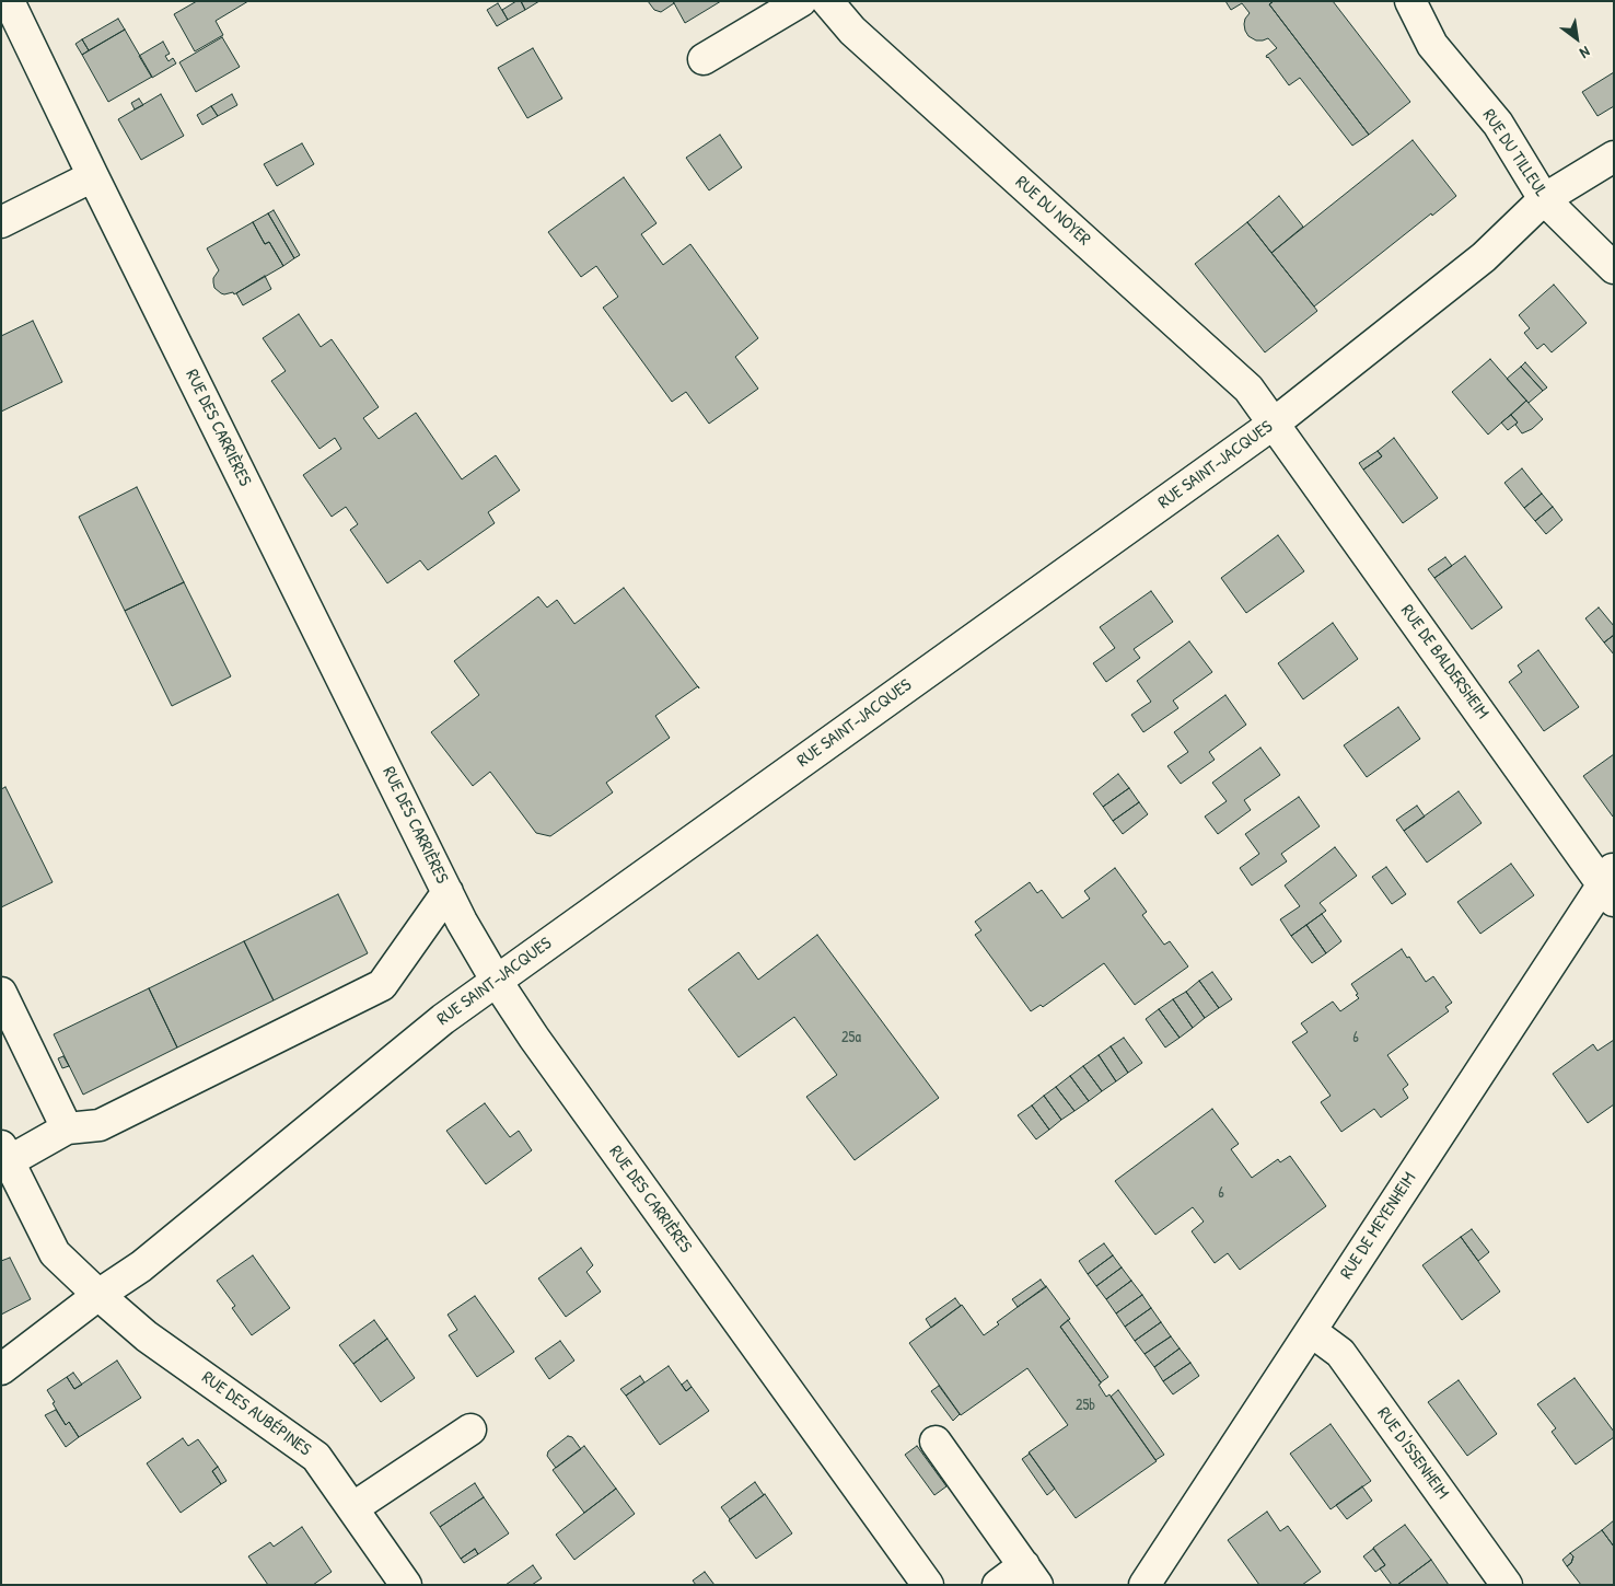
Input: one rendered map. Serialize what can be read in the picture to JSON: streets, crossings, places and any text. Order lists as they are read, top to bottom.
{
  "streets": {
    "street": [
      "RUE DU TILLEUL",
      "RUE DU NOYER",
      "RUE DES CARRIÈRES",
      "RUE SAINT-JACQUES",
      "RUE DE BALDERSHEIM",
      "RUE DE MEYENHEIM",
      "RUE DES AUBÉPINES",
      "RUE D'ISSENHEIM"
    ]
  },
  "crossings": [
    ["RUE DU TILLEUL", "RUE SAINT-JACQUES"],
    ["RUE DU NOYER", "RUE SAINT-JACQUES"],
    ["RUE DU NOYER", "RUE DE BALDERSHEIM"],
    ["RUE DES CARRIÈRES", "RUE SAINT-JACQUES"],
    ["RUE SAINT-JACQUES", "RUE DE BALDERSHEIM"],
    ["RUE SAINT-JACQUES", "RUE DES AUBÉPINES"],
    ["RUE DE BALDERSHEIM", "RUE DE MEYENHEIM"],
    ["RUE DE MEYENHEIM", "RUE D'ISSENHEIM"]
  ],
  "house_numbers": [
    "25a",
    "6",
    "6",
    "25b"
  ],
  "north": "bottom right"
}
